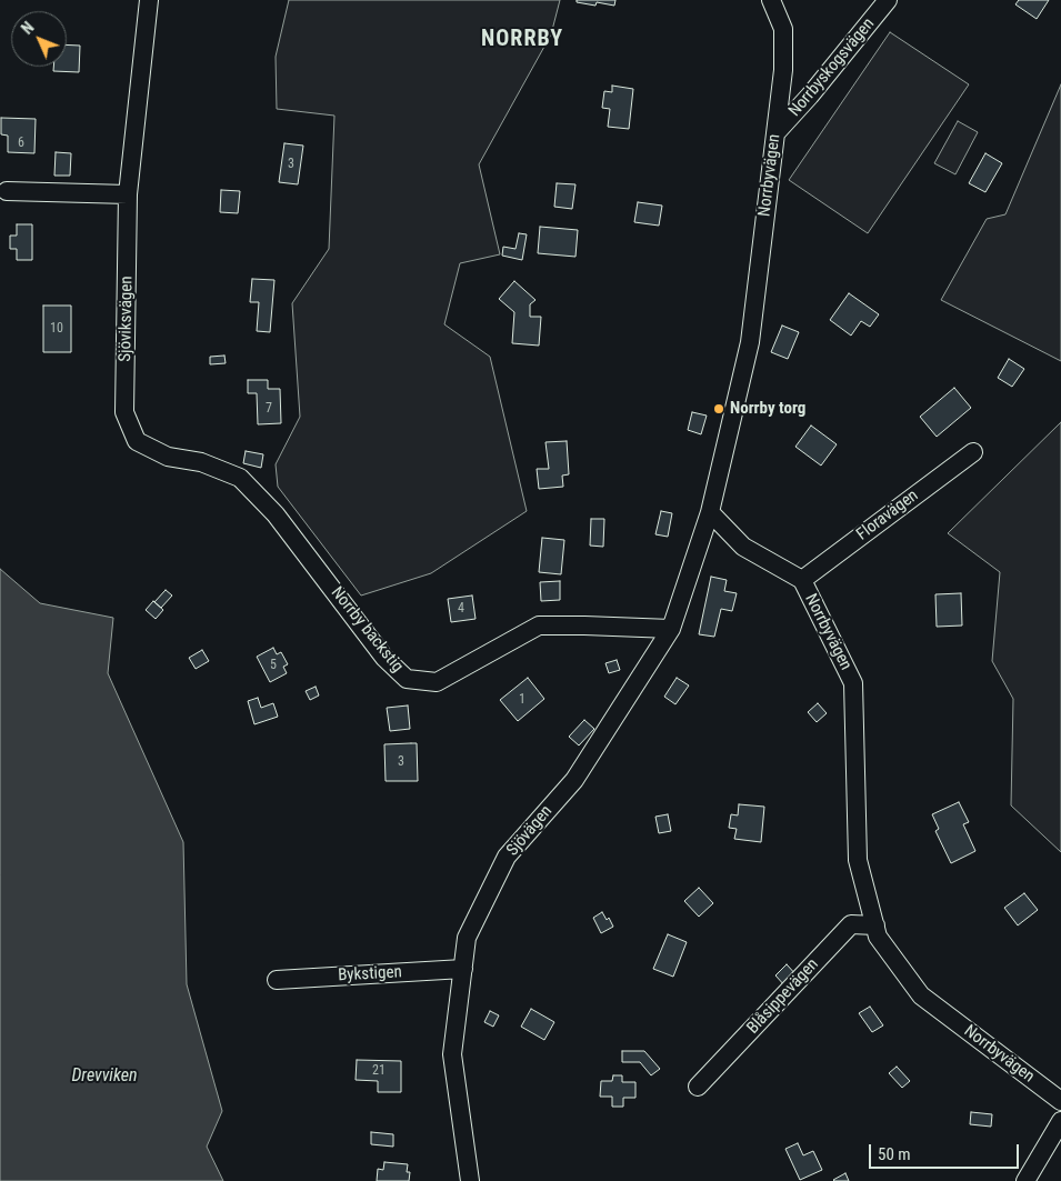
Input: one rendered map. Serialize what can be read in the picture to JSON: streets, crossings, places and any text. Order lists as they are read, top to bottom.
{
  "streets": {
    "street": [
      "Norrbyskogsvägen",
      "Norrbyvägen",
      "Sjöviksvägen",
      "Floravägen",
      "Norrby backstig",
      "Sjövägen",
      "Bykstigen",
      "Blåsippevägen"
    ]
  },
  "crossings": [
    ["Norrbyskogsvägen", "Norrbyvägen"],
    ["Norrbyvägen", "Floravägen"],
    ["Norrbyvägen", "Sjövägen"],
    ["Norrbyvägen", "Blåsippevägen"],
    ["Sjöviksvägen", "Norrby backstig"],
    ["Norrby backstig", "Sjövägen"],
    ["Sjövägen", "Bykstigen"]
  ],
  "districts": ["NORRBY"],
  "water": ["Drevviken"],
  "places": ["Norrby torg"],
  "house_numbers": [
    "6",
    "3",
    "10",
    "7",
    "4",
    "5",
    "1",
    "3",
    "21"
  ],
  "scale_bar": "50 m",
  "north": "top left"
}
